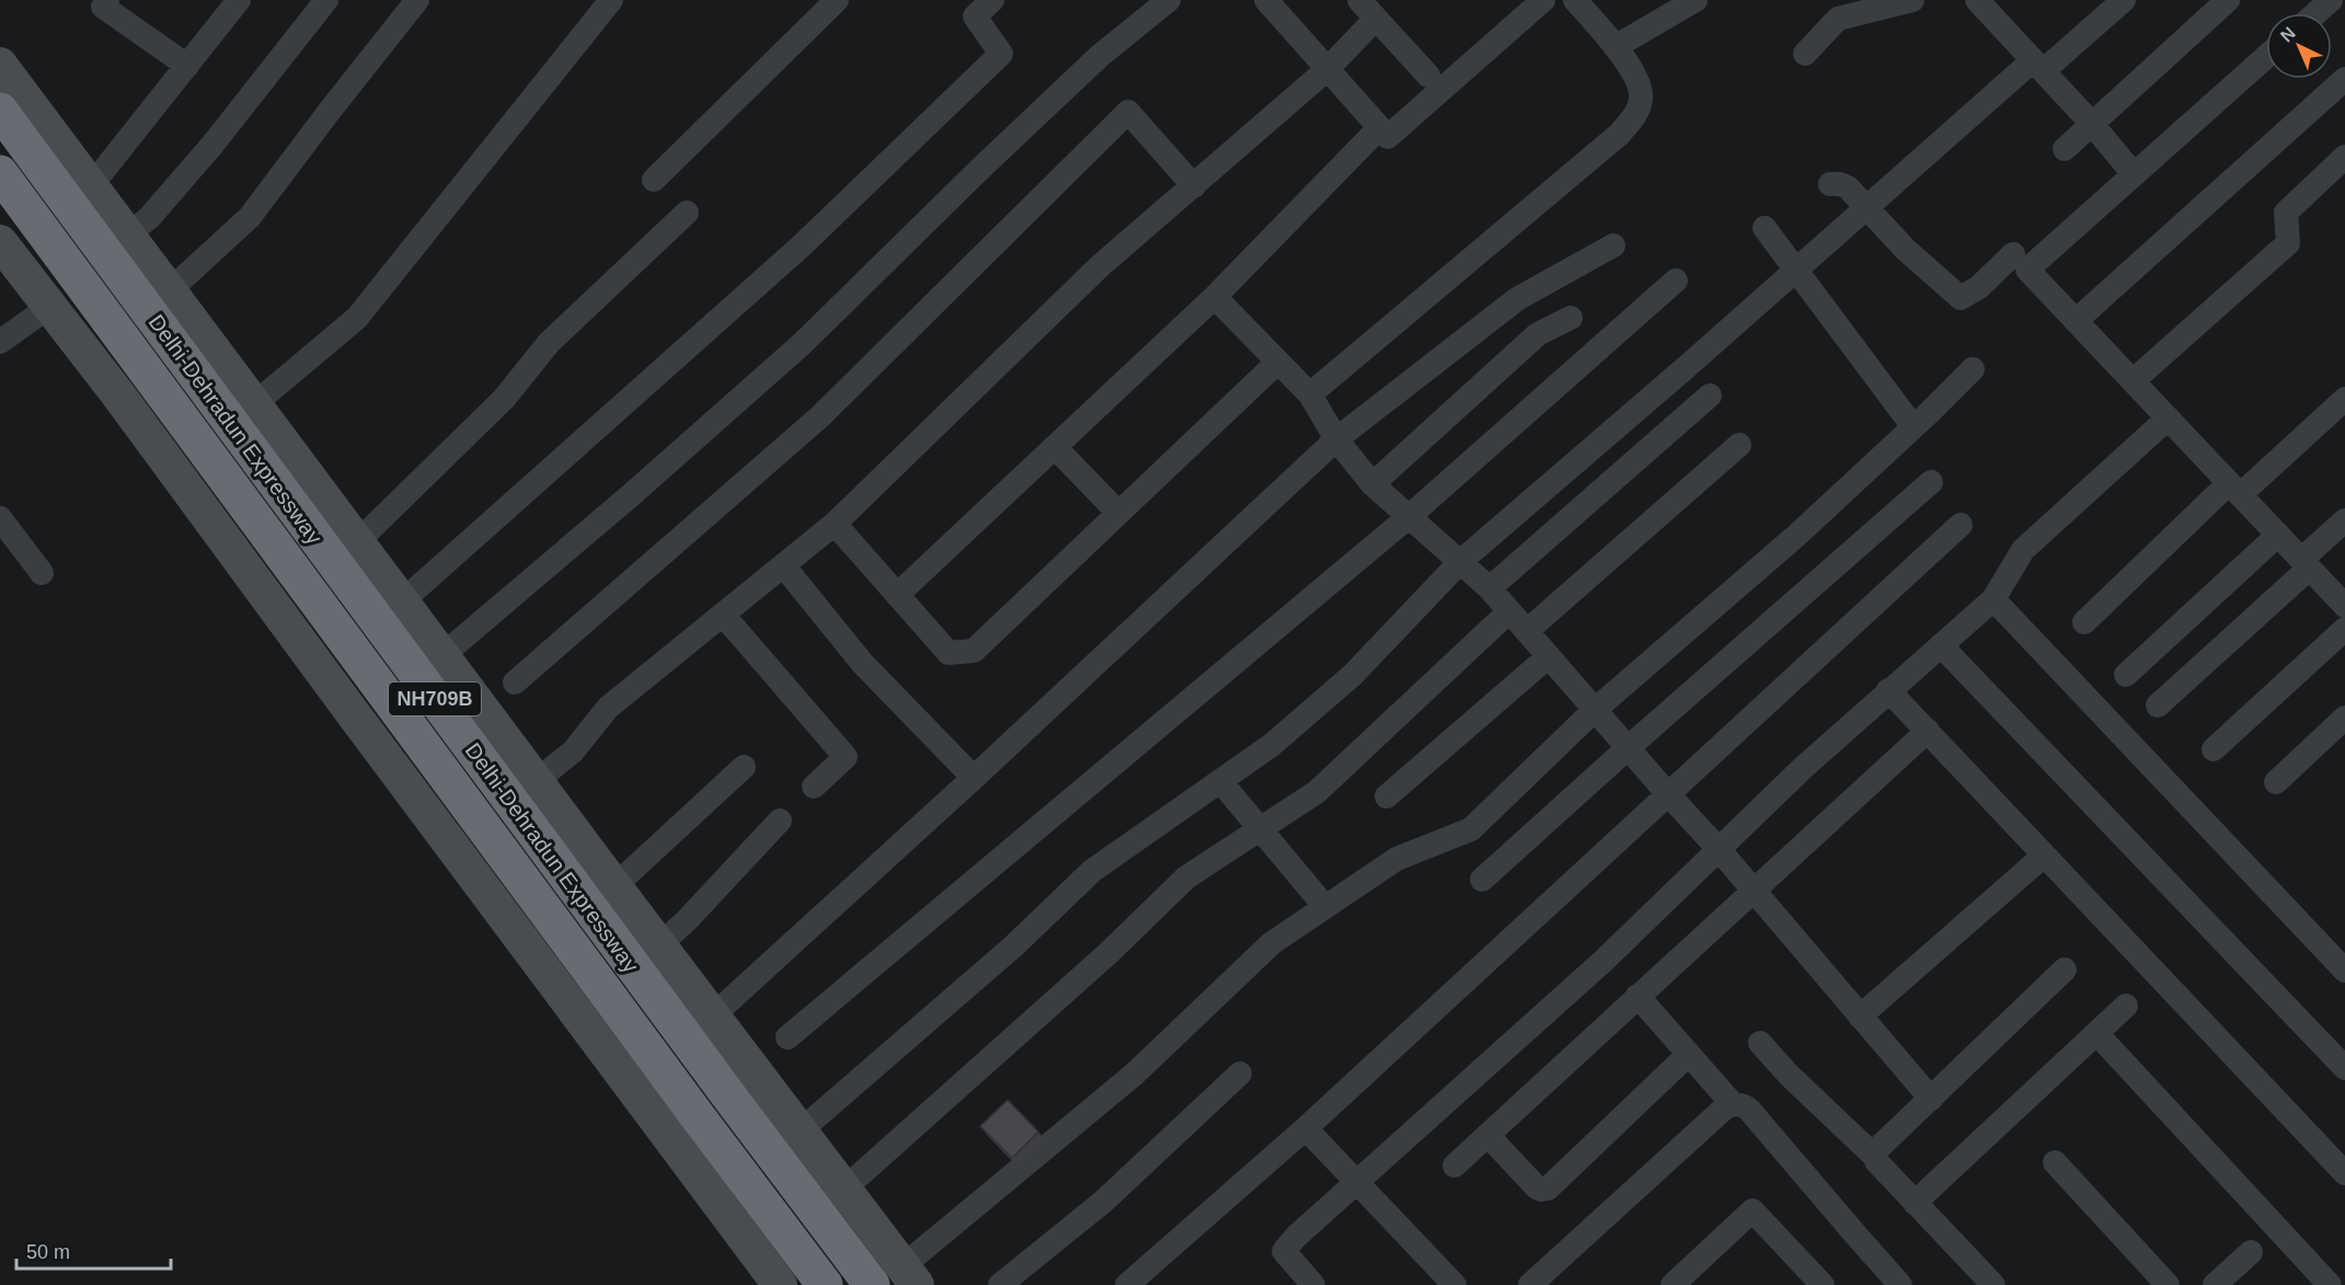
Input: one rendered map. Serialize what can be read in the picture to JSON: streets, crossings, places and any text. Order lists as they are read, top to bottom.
{
  "streets": {
    "highway": ["Delhi-Dehradun Expressway", "NH709B"]
  },
  "scale_bar": "50 m",
  "north": "top left"
}
